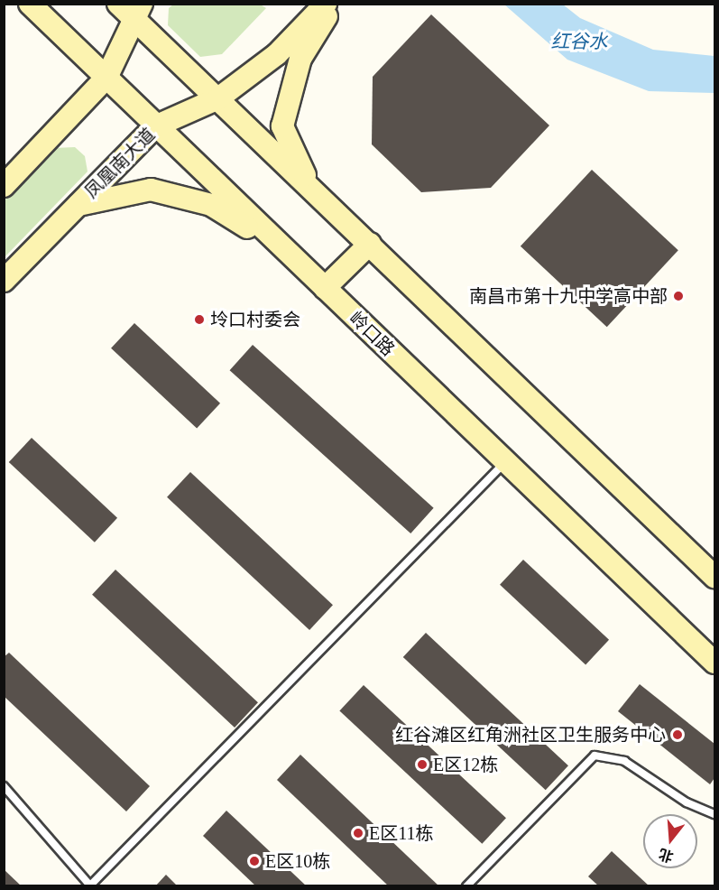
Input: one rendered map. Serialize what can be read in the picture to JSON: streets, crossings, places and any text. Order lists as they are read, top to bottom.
{
  "streets": {
    "street": ["凤凰南大道", "岭口路"]
  },
  "crossings": [
    ["凤凰南大道", "岭口路"]
  ],
  "water": ["红谷水"],
  "places": [
    "南昌市第十九中学高中部",
    "坽口村委会",
    "红谷滩区红角洲社区卫生服务中心",
    "E区12栋",
    "E区11栋",
    "E区10栋"
  ],
  "north": "bottom"
}
